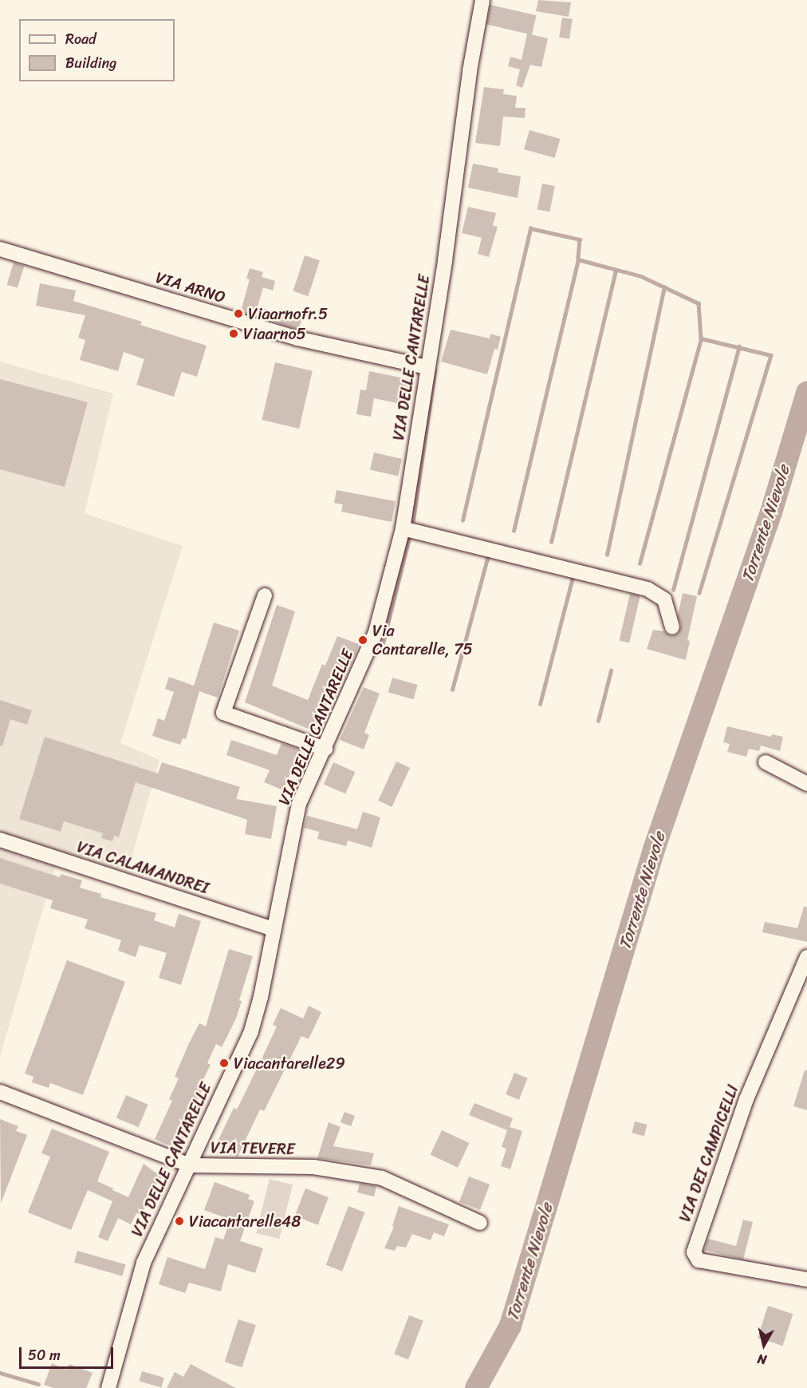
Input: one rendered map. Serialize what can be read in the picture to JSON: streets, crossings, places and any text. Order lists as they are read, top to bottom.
{
  "streets": {
    "street": [
      "VIA ARNO",
      "VIA DELLE CANTARELLE",
      "VIA CALAMANDREI",
      "VIA TEVERE",
      "VIA DEI CAMPICELLI"
    ]
  },
  "crossings": [
    ["VIA ARNO", "VIA DELLE CANTARELLE"],
    ["VIA DELLE CANTARELLE", "VIA CALAMANDREI"],
    ["VIA DELLE CANTARELLE", "VIA TEVERE"]
  ],
  "water": ["Torrente Nievole"],
  "places": [
    "Viaarnofr.5",
    "Viaarno5",
    "Via Cantarelle, 75",
    "Viacantarelle29",
    "Viacantarelle48"
  ],
  "legend": ["Road", "Building"],
  "scale_bar": "50 m",
  "north": "bottom"
}
